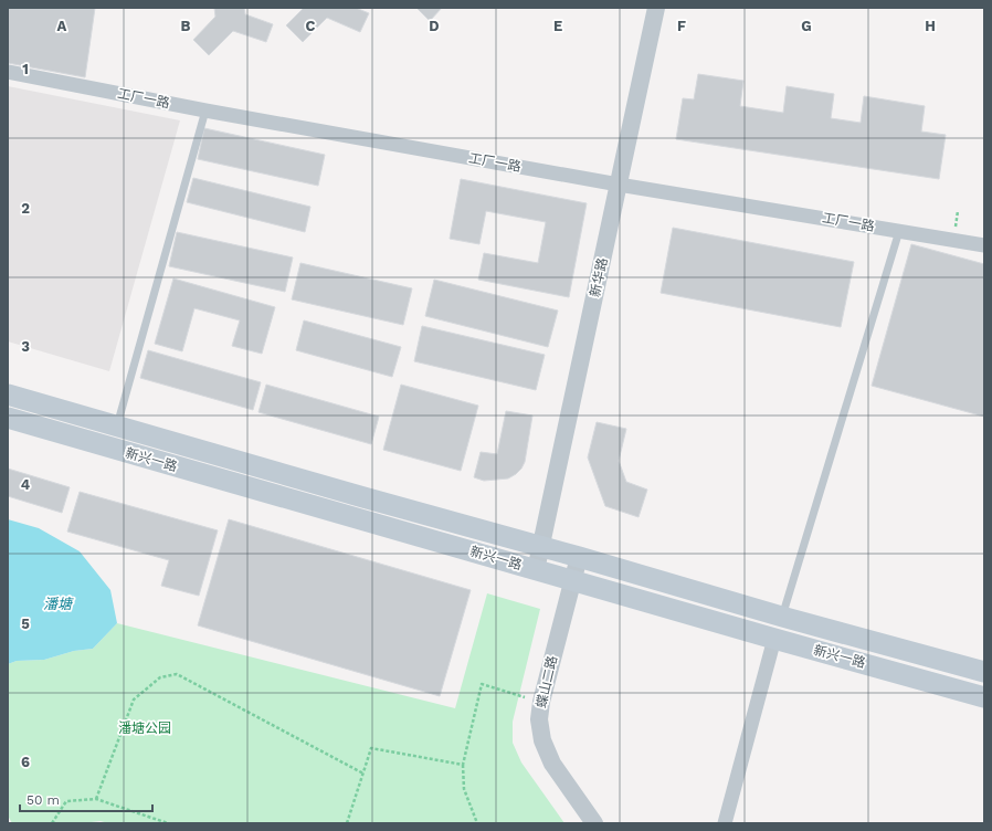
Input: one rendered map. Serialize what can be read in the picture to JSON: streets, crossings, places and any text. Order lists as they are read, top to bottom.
{
  "streets": {
    "main road": ["新兴一路"],
    "street": ["工厂一路", "新华路", "蝶山二路"]
  },
  "crossings": [
    ["工厂一路", "新华路"],
    ["新华路", "新兴一路"],
    ["新兴一路", "蝶山二路"]
  ],
  "water": ["潘塘"],
  "parks": ["潘塘公园"],
  "scale_bar": "50 m",
  "grid": {
    "columns": [
      "A",
      "B",
      "C",
      "D",
      "E",
      "F",
      "G",
      "H"
    ],
    "rows": [
      "1",
      "2",
      "3",
      "4",
      "5",
      "6"
    ]
  }
}
